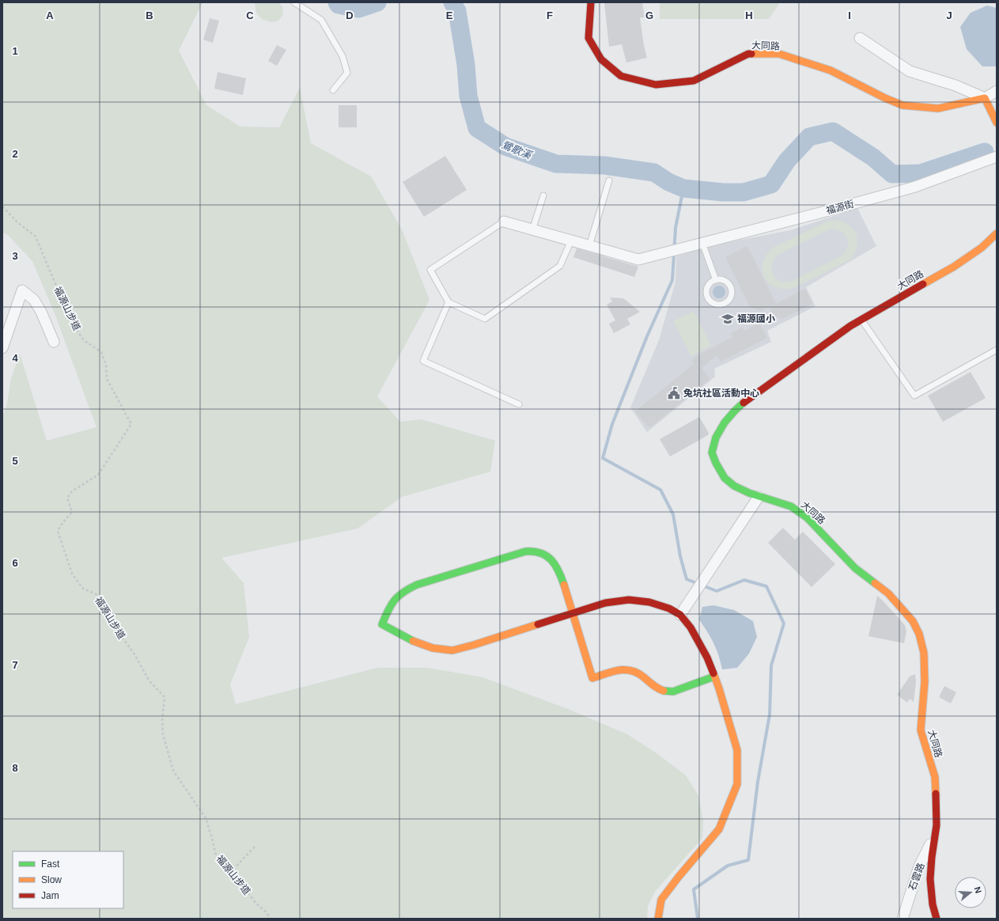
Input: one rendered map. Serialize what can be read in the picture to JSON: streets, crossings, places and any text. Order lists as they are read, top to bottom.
{
  "streets": {
    "street": ["大同路", "福源街", "石雲路"],
    "path": ["福源山步道"]
  },
  "crossings": [
    ["大同路", "石雲路"]
  ],
  "water": ["鶯歌溪"],
  "places": {
    "school or university": ["福源國小"],
    "public building": ["兔坑社區活動中心"]
  },
  "legend": ["Fast", "Slow", "Jam"],
  "north": "right",
  "grid": {
    "columns": [
      "A",
      "B",
      "C",
      "D",
      "E",
      "F",
      "G",
      "H",
      "I",
      "J"
    ],
    "rows": [
      "1",
      "2",
      "3",
      "4",
      "5",
      "6",
      "7",
      "8"
    ]
  }
}
